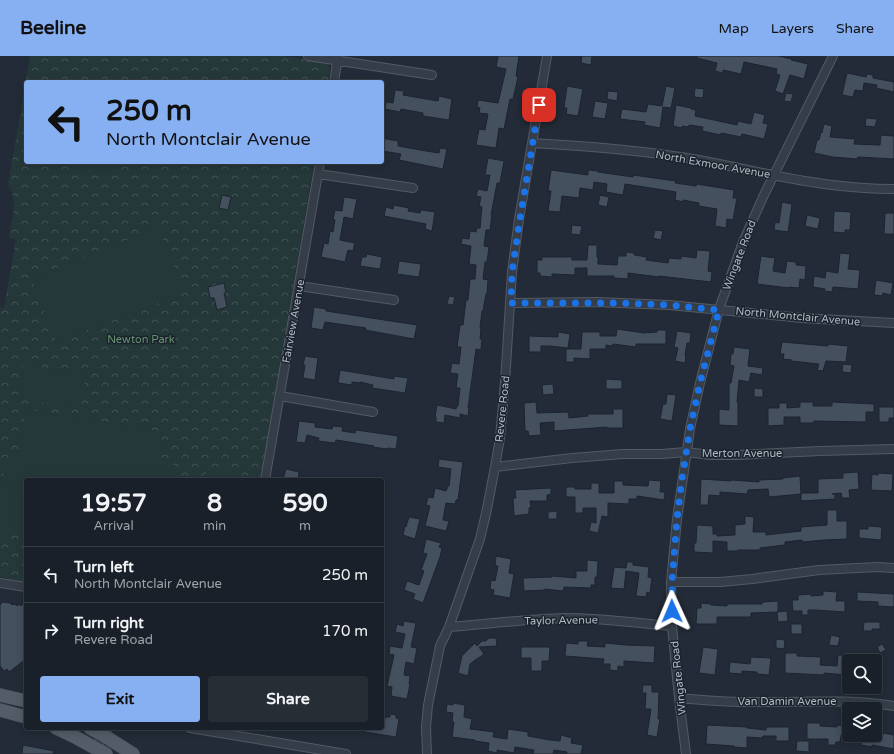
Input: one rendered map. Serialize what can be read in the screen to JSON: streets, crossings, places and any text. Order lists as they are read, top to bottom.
{
  "streets": {
    "street": [
      "North Exmoor Avenue",
      "Wingate Road",
      "North Montclair Avenue",
      "Fairview Avenue",
      "Revere Road",
      "Merton Avenue",
      "Taylor Avenue",
      "Van Damin Avenue"
    ]
  },
  "crossings": [
    ["North Exmoor Avenue", "Wingate Road"],
    ["North Exmoor Avenue", "Revere Road"],
    ["Wingate Road", "North Montclair Avenue"],
    ["Wingate Road", "Merton Avenue"],
    ["Wingate Road", "Taylor Avenue"],
    ["Wingate Road", "Van Damin Avenue"],
    ["North Montclair Avenue", "Revere Road"],
    ["Revere Road", "Merton Avenue"],
    ["Revere Road", "Taylor Avenue"]
  ],
  "parks": ["Newton Park"],
  "page": {
    "header": "Beeline",
    "nav": ["Map", "Layers", "Share"],
    "turn": ["250 m", "North Montclair Avenue"],
    "eta": [
      "19:57",
      "Arrival",
      "8",
      "min",
      "590",
      "m"
    ],
    "list": [
      {
        "name": "Turn left",
        "note": "North Montclair Avenue",
        "value": "250 m"
      },
      {
        "name": "Turn right",
        "note": "Revere Road",
        "value": "170 m"
      }
    ],
    "buttons": ["Exit", "Share"]
  }
}
